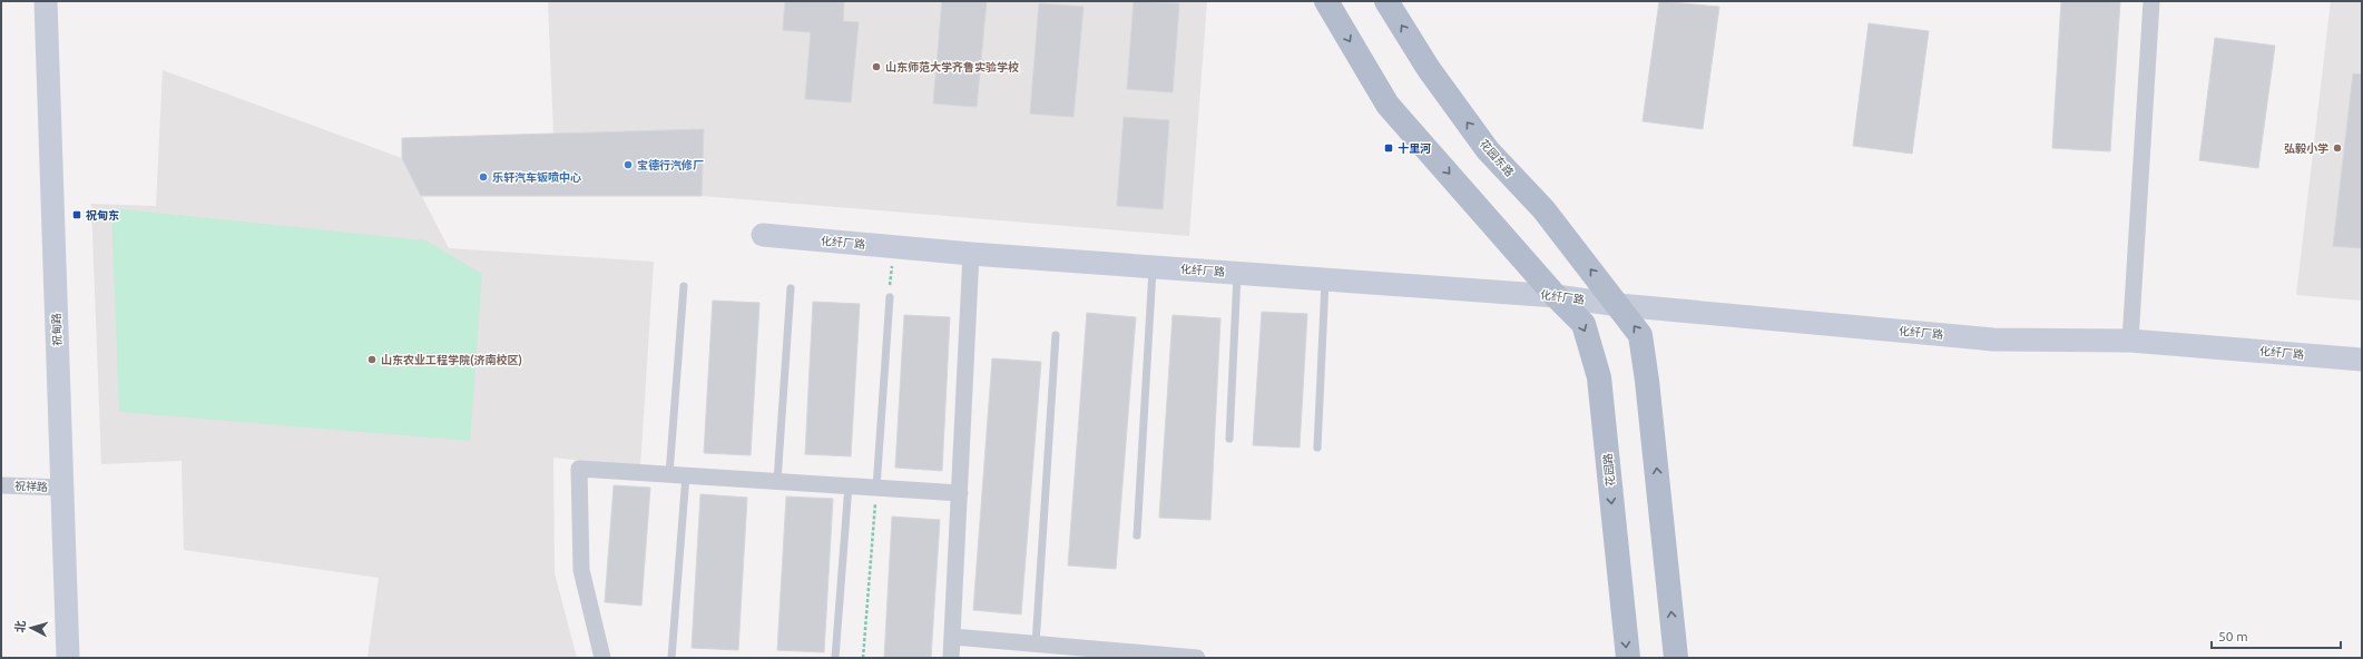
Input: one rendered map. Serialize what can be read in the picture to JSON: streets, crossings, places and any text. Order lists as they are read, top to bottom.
{
  "streets": {
    "main road": ["花园东路", "花园路"],
    "street": ["化纤厂路", "祝甸路", "祝祥路"]
  },
  "crossings": [
    ["花园东路", "化纤厂路"],
    ["化纤厂路", "花园路"],
    ["祝甸路", "祝祥路"]
  ],
  "places": {
    "other": [
      "山东师范大学齐鲁实验学校",
      "弘毅小学",
      "宝德行汽修厂",
      "乐轩汽车钣喷中心",
      "山东农业工程学院(济南校区)"
    ],
    "transit": ["十里河", "祝甸东"]
  },
  "scale_bar": "50 m",
  "north": "left"
}
